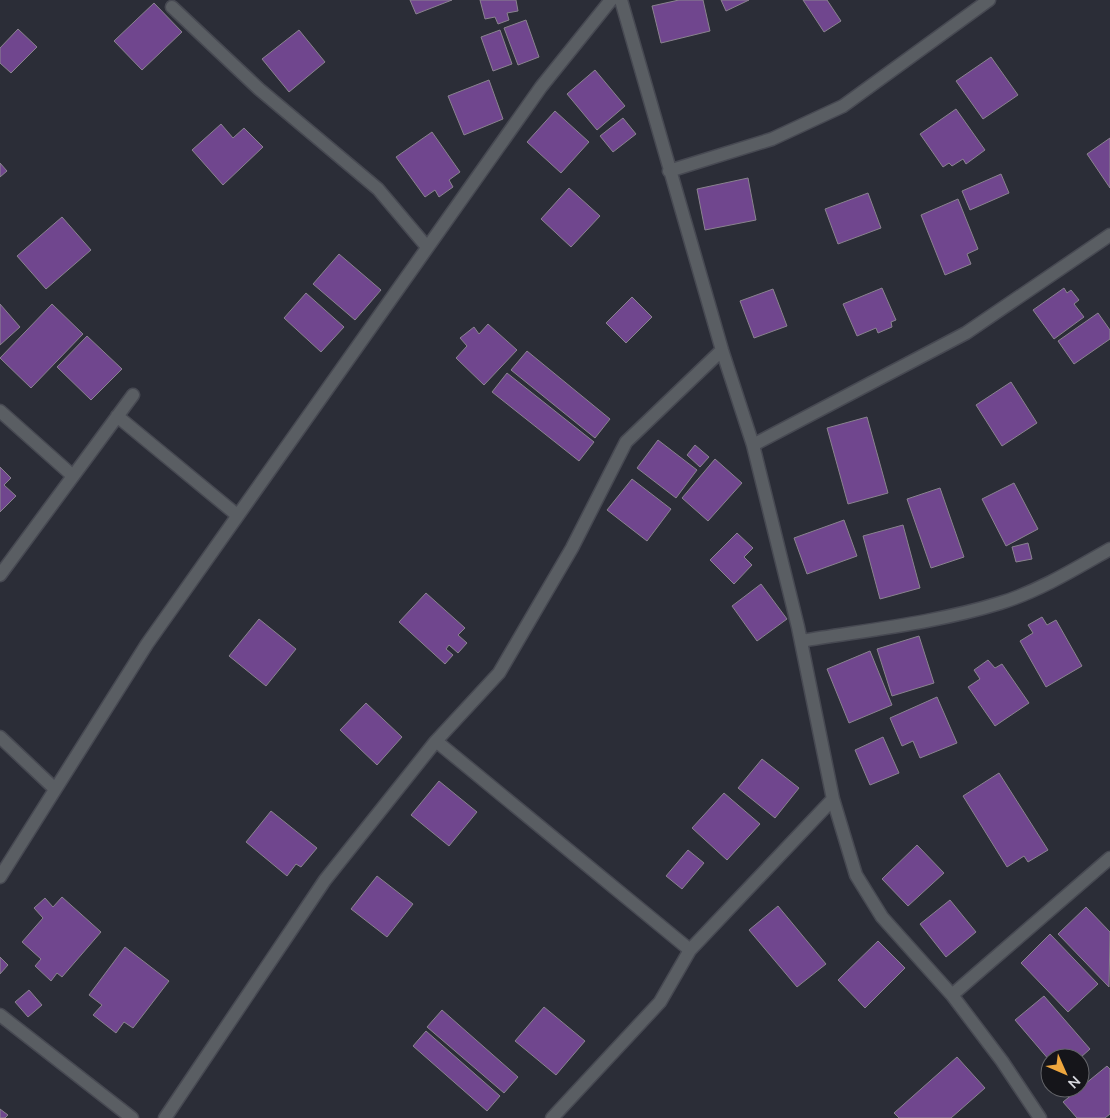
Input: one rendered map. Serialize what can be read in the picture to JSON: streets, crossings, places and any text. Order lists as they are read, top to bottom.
{
  "north": "bottom right"
}
